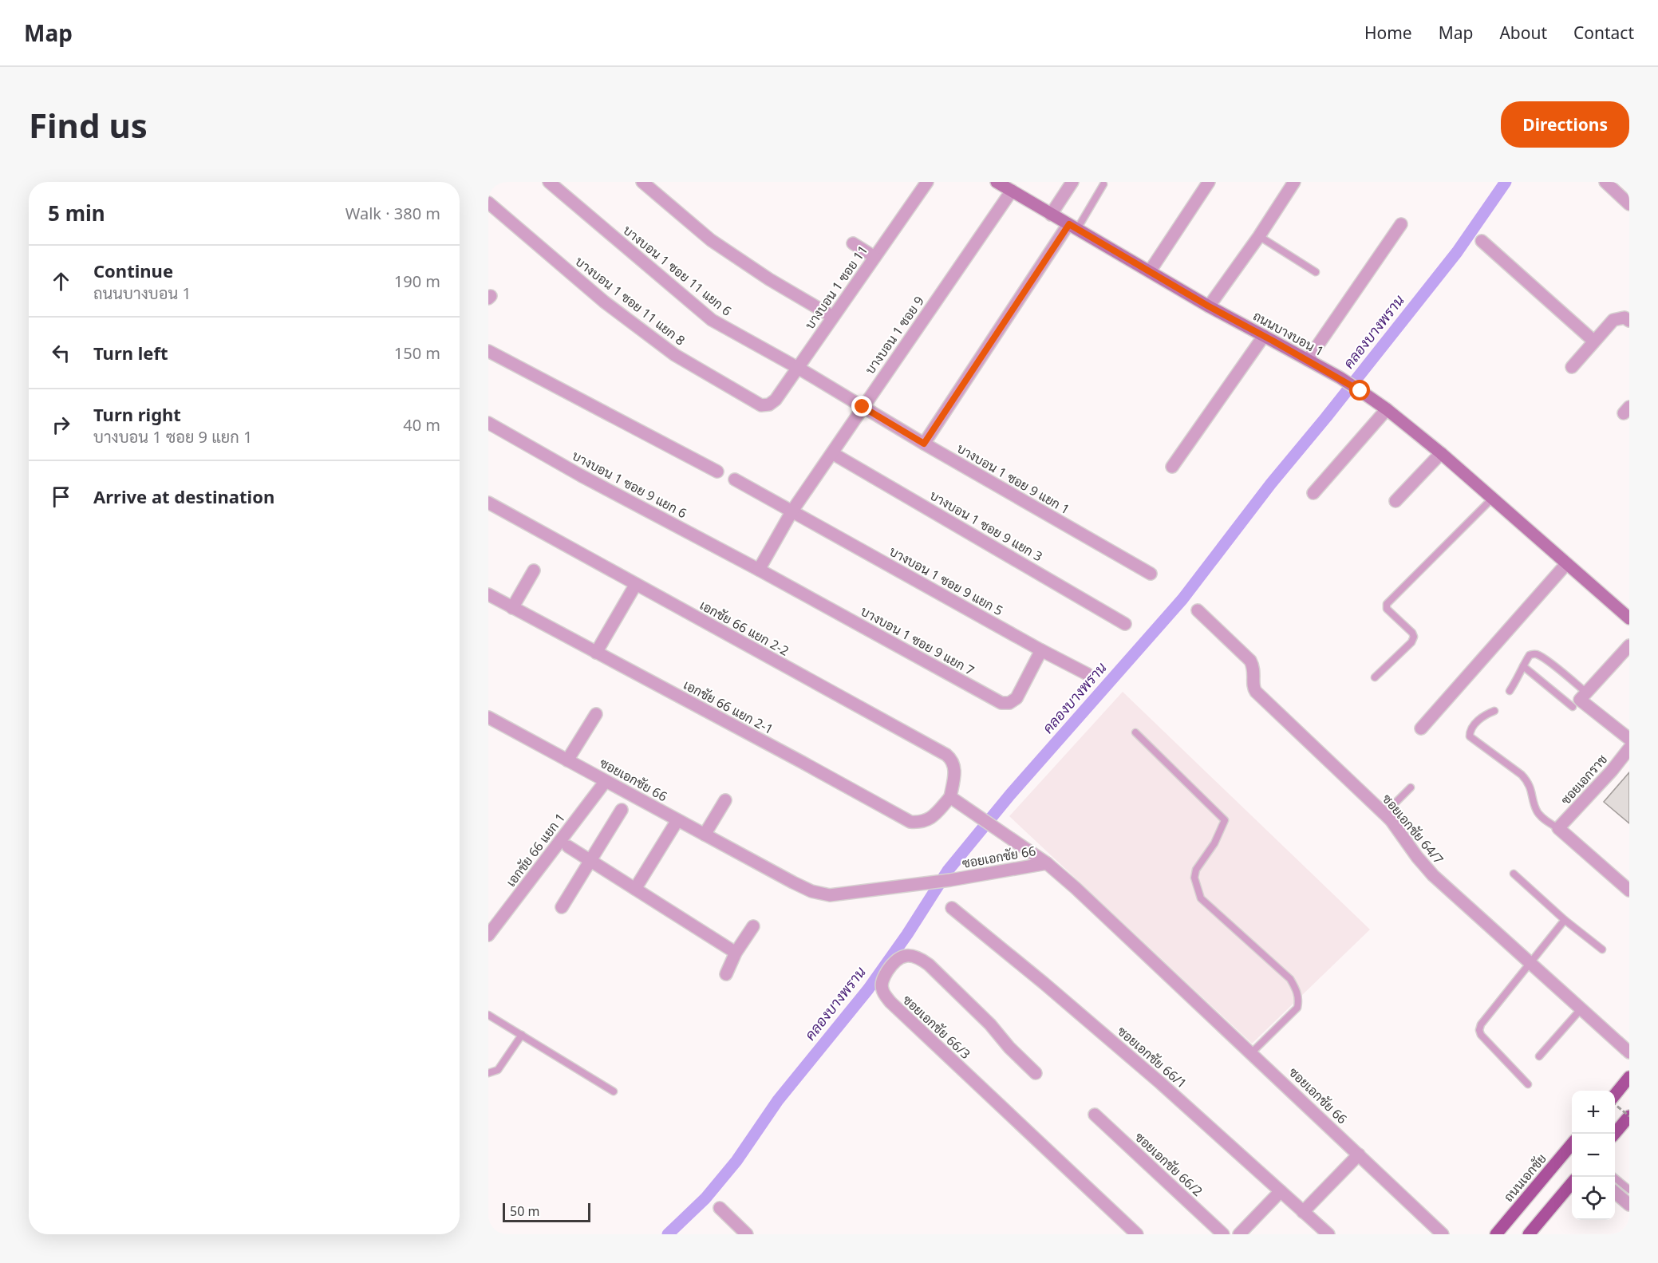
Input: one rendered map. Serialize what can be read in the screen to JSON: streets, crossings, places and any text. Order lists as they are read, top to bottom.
{
  "streets": {
    "main road": ["ถนนบางบอน 1", "ถนนเอกชัย"],
    "street": [
      "บางบอน 1 ซอย 11 แยก 6",
      "บางบอน 1 ซอย 11",
      "บางบอน 1 ซอย 11 แยก 8",
      "บางบอน 1 ซอย 9",
      "บางบอน 1 ซอย 9 แยก 1",
      "บางบอน 1 ซอย 9 แยก 6",
      "บางบอน 1 ซอย 9 แยก 3",
      "บางบอน 1 ซอย 9 แยก 5",
      "เอกชัย 66 แยก 2-2",
      "บางบอน 1 ซอย 9 แยก 7",
      "เอกชัย 66 แยก 2-1",
      "ซอยเอกชัย 66",
      "ซอยเอกราช",
      "ซอยเอกชัย 64/7",
      "เอกชัย 66 แยก 1",
      "ซอยเอกชัย 66/3",
      "ซอยเอกชัย 66/1",
      "ซอยเอกชัย 66/2"
    ]
  },
  "crossings": [
    ["บางบอน 1 ซอย 11 แยก 6", "บางบอน 1 ซอย 11"],
    ["บางบอน 1 ซอย 11 แยก 6", "บางบอน 1 ซอย 9"],
    ["บางบอน 1 ซอย 11 แยก 6", "บางบอน 1 ซอย 9 แยก 1"],
    ["บางบอน 1 ซอย 11", "บางบอน 1 ซอย 11 แยก 8"],
    ["ถนนบางบอน 1", "บางบอน 1 ซอย 9"],
    ["บางบอน 1 ซอย 9", "บางบอน 1 ซอย 9 แยก 1"],
    ["บางบอน 1 ซอย 9", "บางบอน 1 ซอย 9 แยก 6"],
    ["บางบอน 1 ซอย 9", "บางบอน 1 ซอย 9 แยก 3"],
    ["บางบอน 1 ซอย 9", "บางบอน 1 ซอย 9 แยก 5"],
    ["บางบอน 1 ซอย 9", "บางบอน 1 ซอย 9 แยก 7"],
    ["บางบอน 1 ซอย 9 แยก 6", "บางบอน 1 ซอย 9 แยก 7"],
    ["บางบอน 1 ซอย 9 แยก 5", "บางบอน 1 ซอย 9 แยก 7"],
    ["เอกชัย 66 แยก 2-2", "เอกชัย 66 แยก 2-1"],
    ["ซอยเอกชัย 66", "เอกชัย 66 แยก 1"]
  ],
  "water": ["คลองบางพราน"],
  "scale_bar": "50 m",
  "page": {
    "header": "Map",
    "nav": [
      "Home",
      "Map",
      "About",
      "Contact"
    ],
    "buttons": "Directions",
    "title": "Find us",
    "heading": ["5 min", "Walk · 380 m"],
    "list": [
      ["Continue", "ถนนบางบอน 1", "190 m"],
      ["Turn left", "150 m"],
      ["Turn right", "บางบอน 1 ซอย 9 แยก 1", "40 m"],
      "Arrive at destination"
    ],
    "map_buttons": ["+", "−"],
    "scale": "50 m"
  }
}
